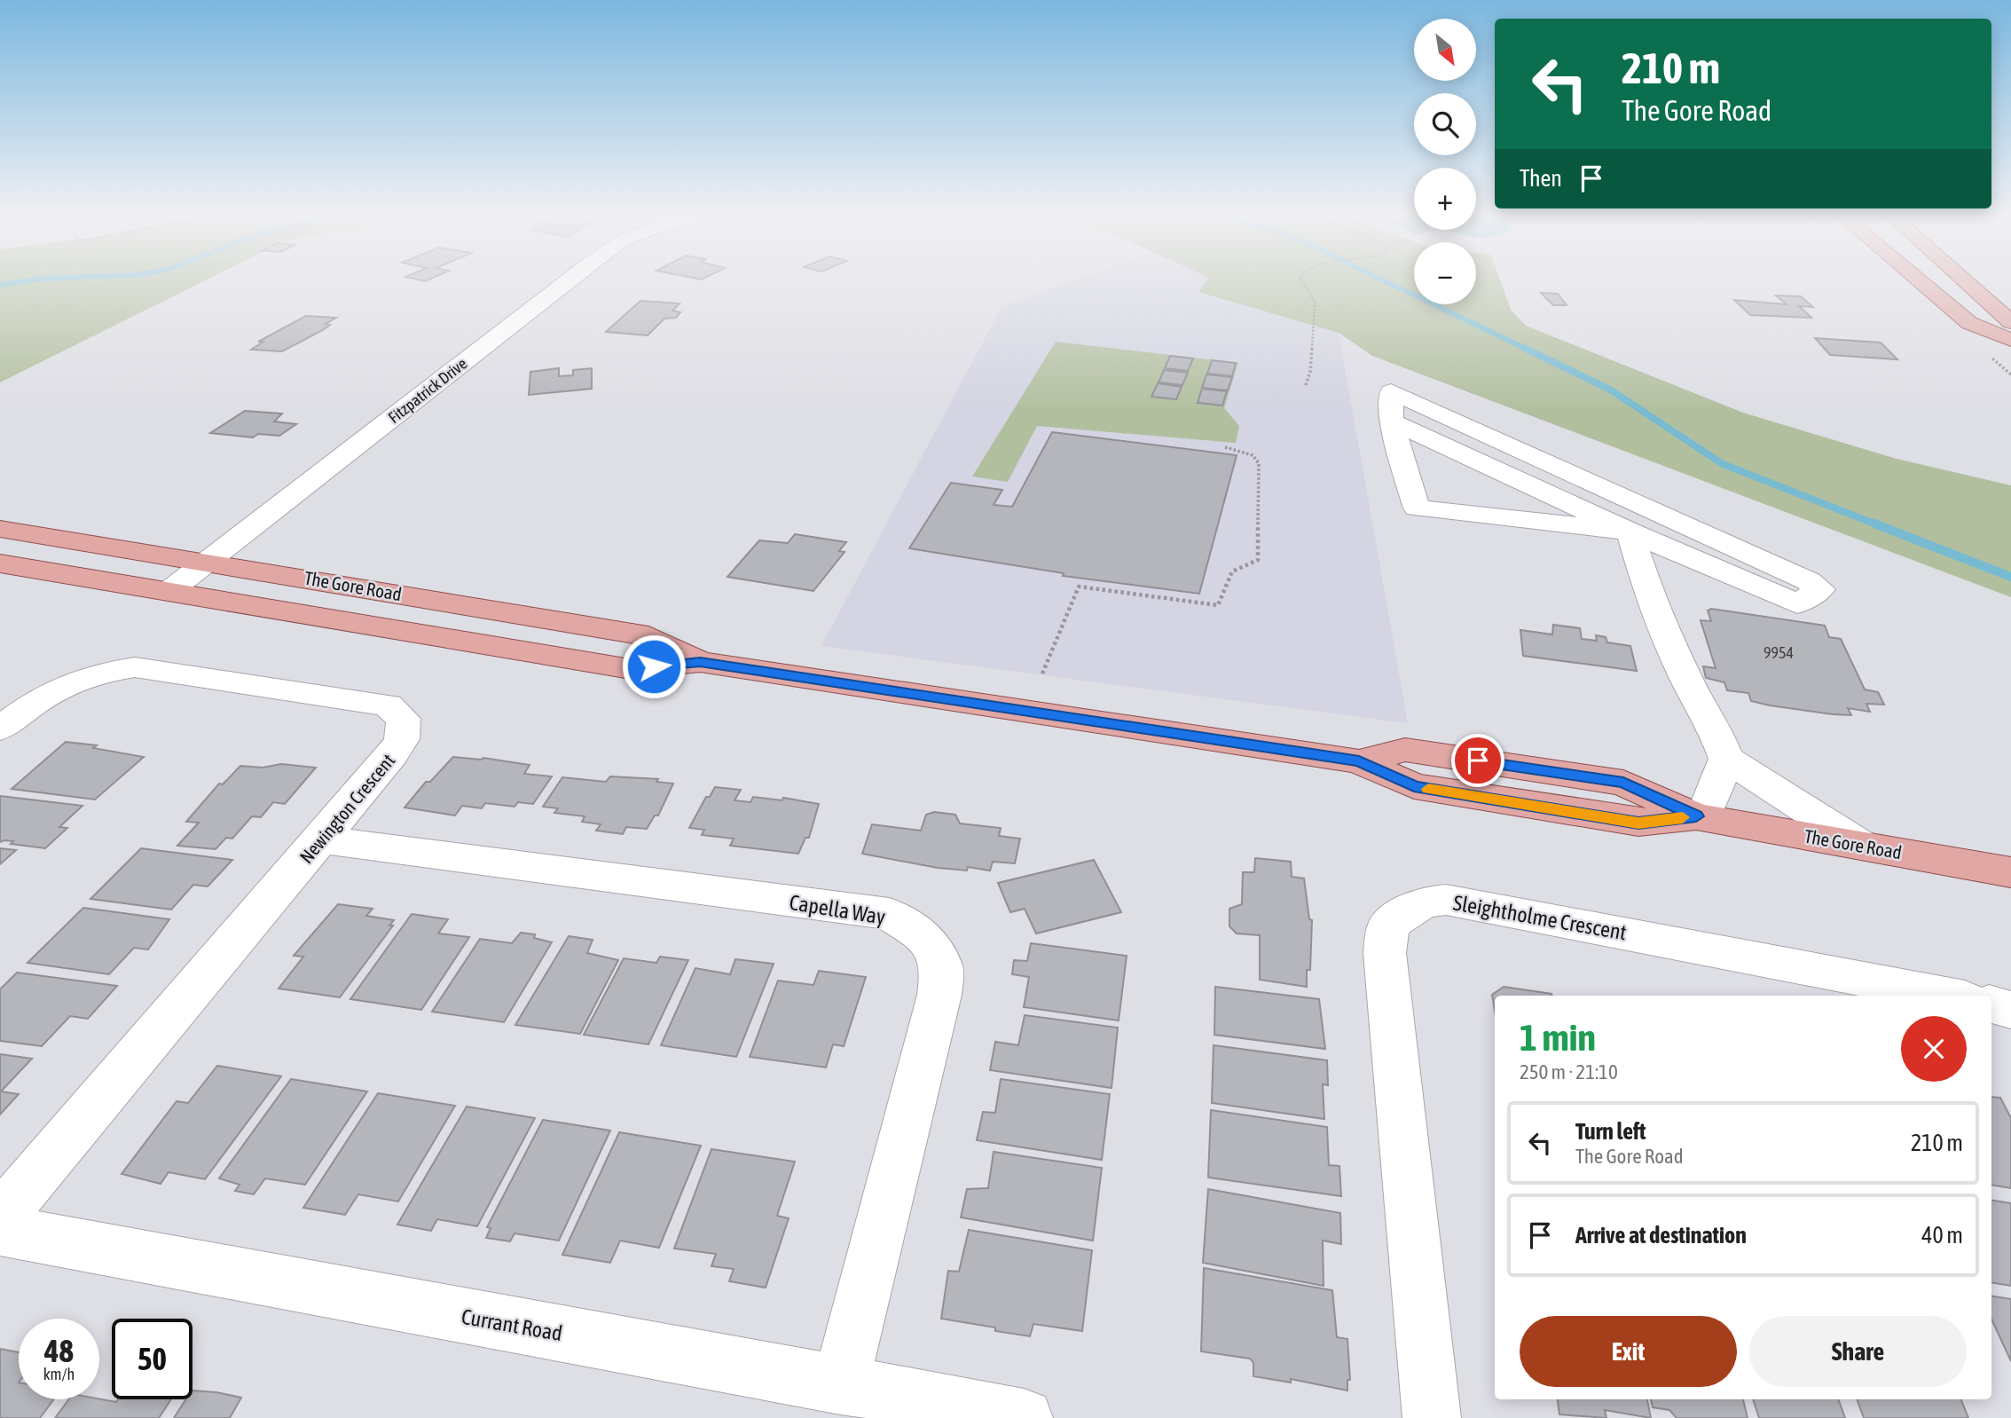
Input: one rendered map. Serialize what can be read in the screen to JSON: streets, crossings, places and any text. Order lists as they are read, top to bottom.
{
  "streets": {
    "main road": ["The Gore Road"],
    "street": [
      "Fitzpatrick Drive",
      "Newington Crescent",
      "Capella Way",
      "Sleightholme Crescent",
      "Currant Road"
    ]
  },
  "crossings": [
    ["Fitzpatrick Drive", "The Gore Road"],
    ["Newington Crescent", "Capella Way"],
    ["Capella Way", "Currant Road"]
  ],
  "house_numbers": ["9954"],
  "north": "bottom right",
  "page": {
    "map_buttons": ["+", "−"],
    "turn": ["210 m", "The Gore Road"],
    "then": "Then",
    "heading": ["1 min", "250 m · 21:10"],
    "list": [
      {
        "name": "Turn left",
        "note": "The Gore Road",
        "value": "210 m"
      },
      {
        "name": "Arrive at destination",
        "value": "40 m"
      }
    ],
    "buttons": ["Exit", "Share"],
    "speed": "48 km/h",
    "limit": "50"
  }
}
